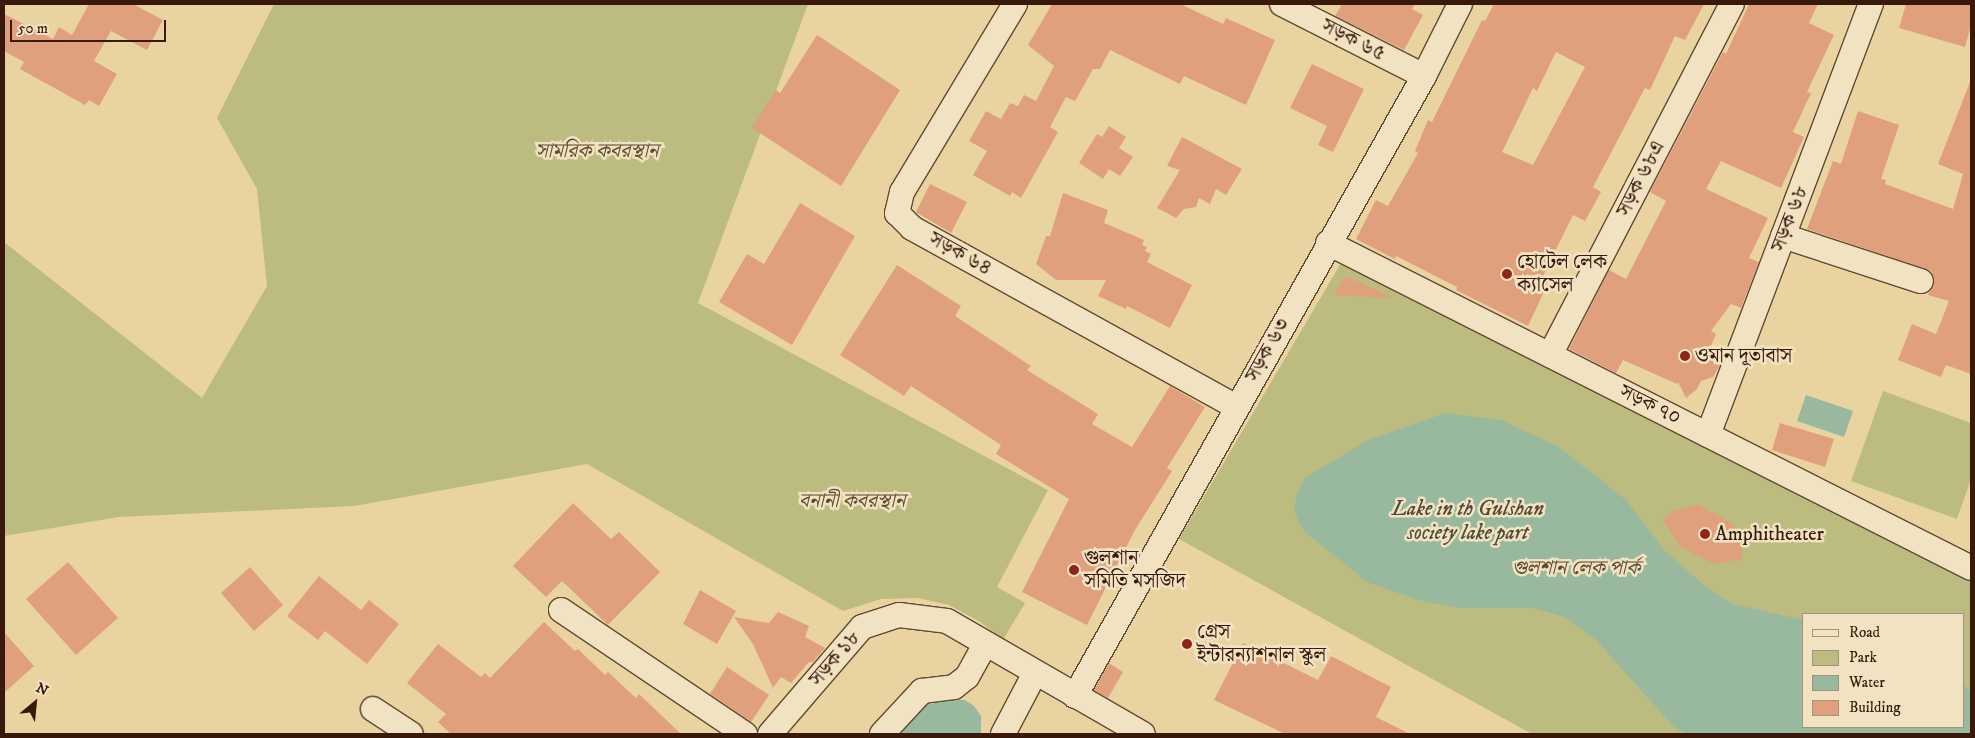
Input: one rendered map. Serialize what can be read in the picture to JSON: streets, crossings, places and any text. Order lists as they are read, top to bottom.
{
  "streets": {
    "street": [
      "সড়ক ৬৫",
      "সড়ক ৬৮এ",
      "সড়ক ৬৮",
      "সড়ক ৬৪",
      "সড়ক ৬৩",
      "সড়ক ৭০",
      "সড়ক ১৮"
    ]
  },
  "crossings": [
    ["সড়ক ৬৫", "সড়ক ৬৩"],
    ["সড়ক ৬৮এ", "সড়ক ৭০"],
    ["সড়ক ৬৮", "সড়ক ৭০"],
    ["সড়ক ৬৪", "সড়ক ৬৩"],
    ["সড়ক ৬৩", "সড়ক ৭০"],
    ["সড়ক ৬৩", "সড়ক ১৮"]
  ],
  "water": ["Lake in th Gulshan society lake part"],
  "parks": ["সামরিক কবরস্থান", "বনানী কবরস্থান", "গুলশান লেক পার্ক"],
  "places": [
    "হোটেল লেক ক্যাসেল",
    "ওমান দূতাবাস",
    "Amphitheater",
    "গুলশান সমিতি মসজিদ",
    "গ্রেস ইন্টারন্যাশনাল স্কুল"
  ],
  "legend": [
    "Road",
    "Park",
    "Water",
    "Building"
  ],
  "scale_bar": "50 m",
  "north": "top right"
}
